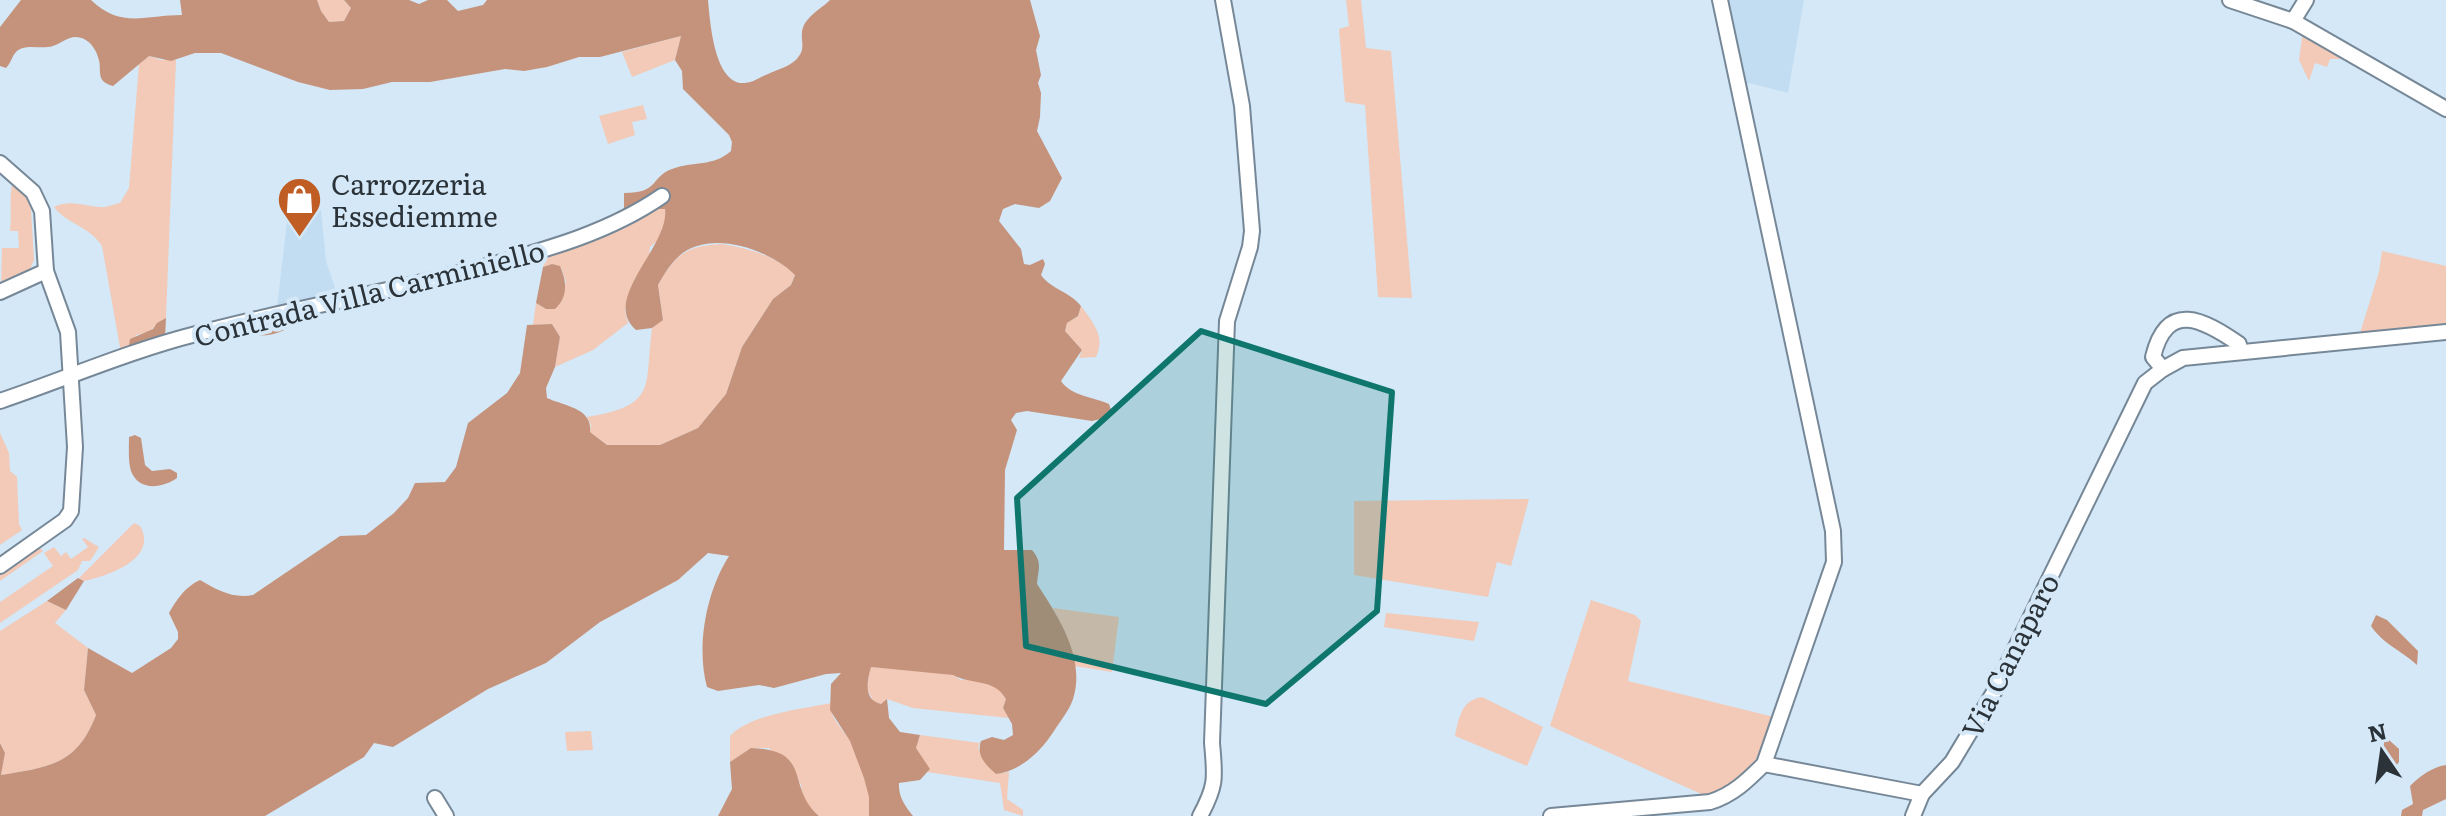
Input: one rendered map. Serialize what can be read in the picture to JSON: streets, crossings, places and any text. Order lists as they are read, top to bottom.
{
  "streets": {
    "street": ["Contrada Villa Carminiello", "Via Canaparo"]
  },
  "places": {
    "shop": ["Carrozzeria Essediemme"]
  },
  "north": "top"
}
